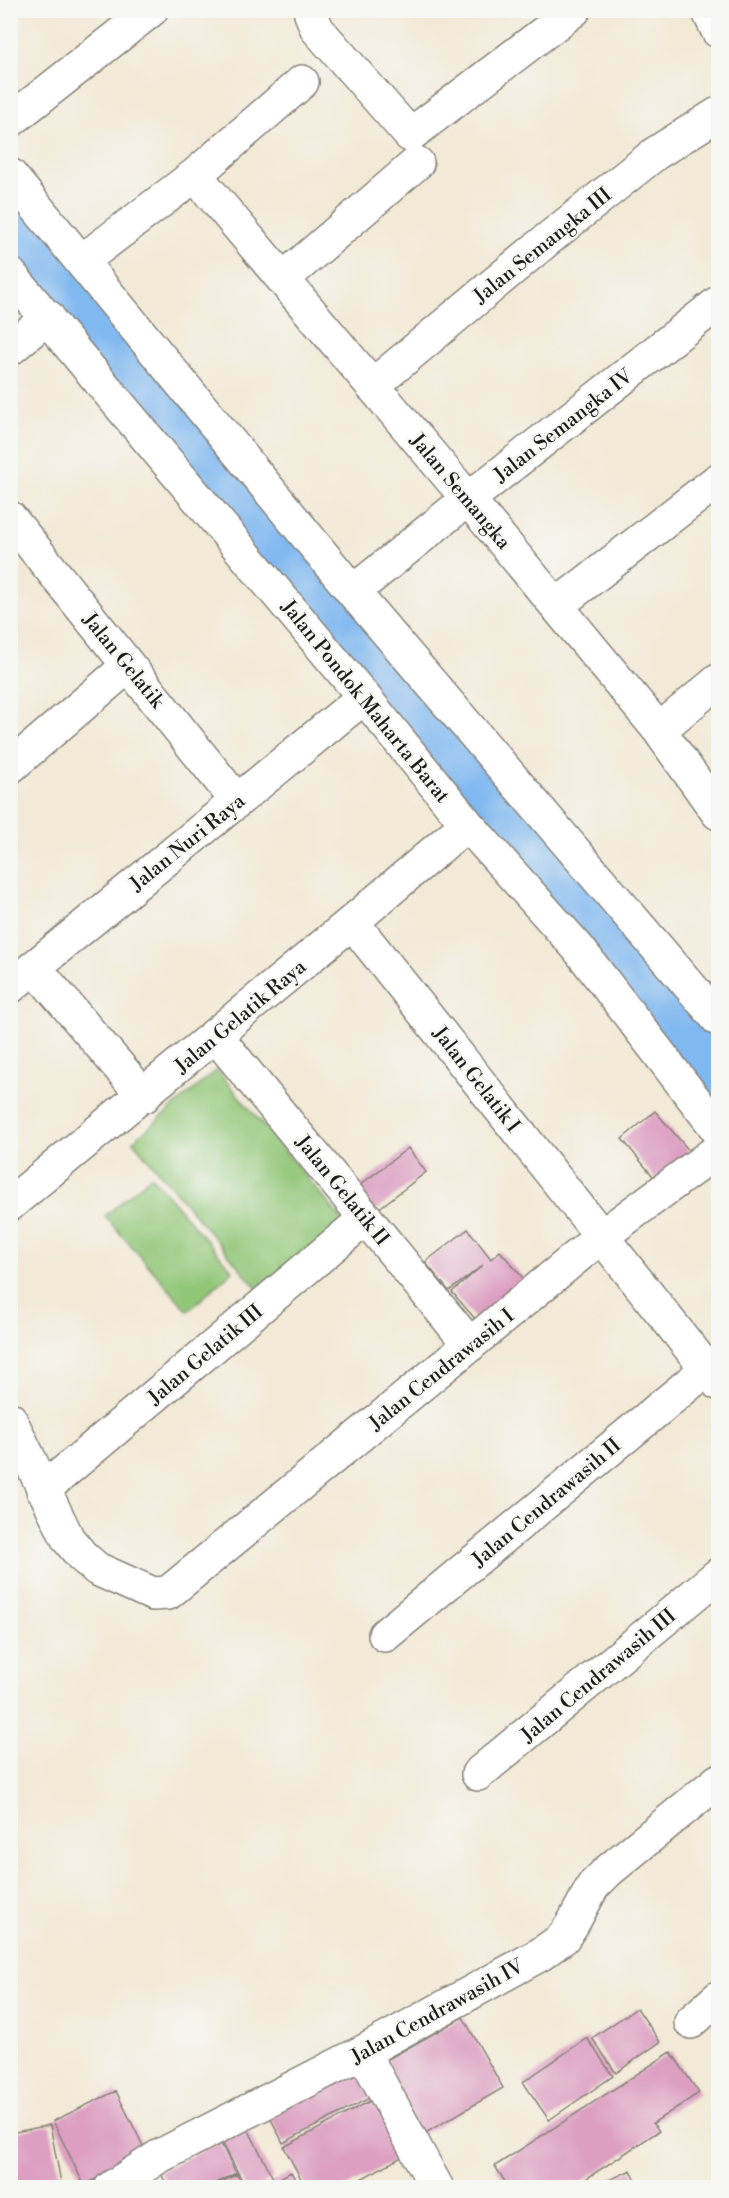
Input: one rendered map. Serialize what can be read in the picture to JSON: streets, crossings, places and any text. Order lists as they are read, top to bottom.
{
  "streets": {
    "street": [
      "Jalan Semangka III",
      "Jalan Semangka IV",
      "Jalan Semangka",
      "Jalan Gelatik",
      "Jalan Pondok Maharta Barat",
      "Jalan Nuri Raya",
      "Jalan Gelatik Raya",
      "Jalan Gelatik I",
      "Jalan Gelatik II",
      "Jalan Gelatik III",
      "Jalan Cendrawasih I",
      "Jalan Cendrawasih II",
      "Jalan Cendrawasih III",
      "Jalan Cendrawasih IV"
    ]
  },
  "crossings": [
    ["Jalan Semangka III", "Jalan Semangka"],
    ["Jalan Semangka IV", "Jalan Semangka"],
    ["Jalan Gelatik", "Jalan Nuri Raya"],
    ["Jalan Pondok Maharta Barat", "Jalan Nuri Raya"],
    ["Jalan Pondok Maharta Barat", "Jalan Gelatik Raya"],
    ["Jalan Gelatik Raya", "Jalan Gelatik I"],
    ["Jalan Gelatik Raya", "Jalan Gelatik II"],
    ["Jalan Gelatik I", "Jalan Cendrawasih I"],
    ["Jalan Gelatik I", "Jalan Cendrawasih II"],
    ["Jalan Gelatik II", "Jalan Gelatik III"],
    ["Jalan Gelatik II", "Jalan Cendrawasih I"],
    ["Jalan Gelatik III", "Jalan Cendrawasih I"]
  ]
}
